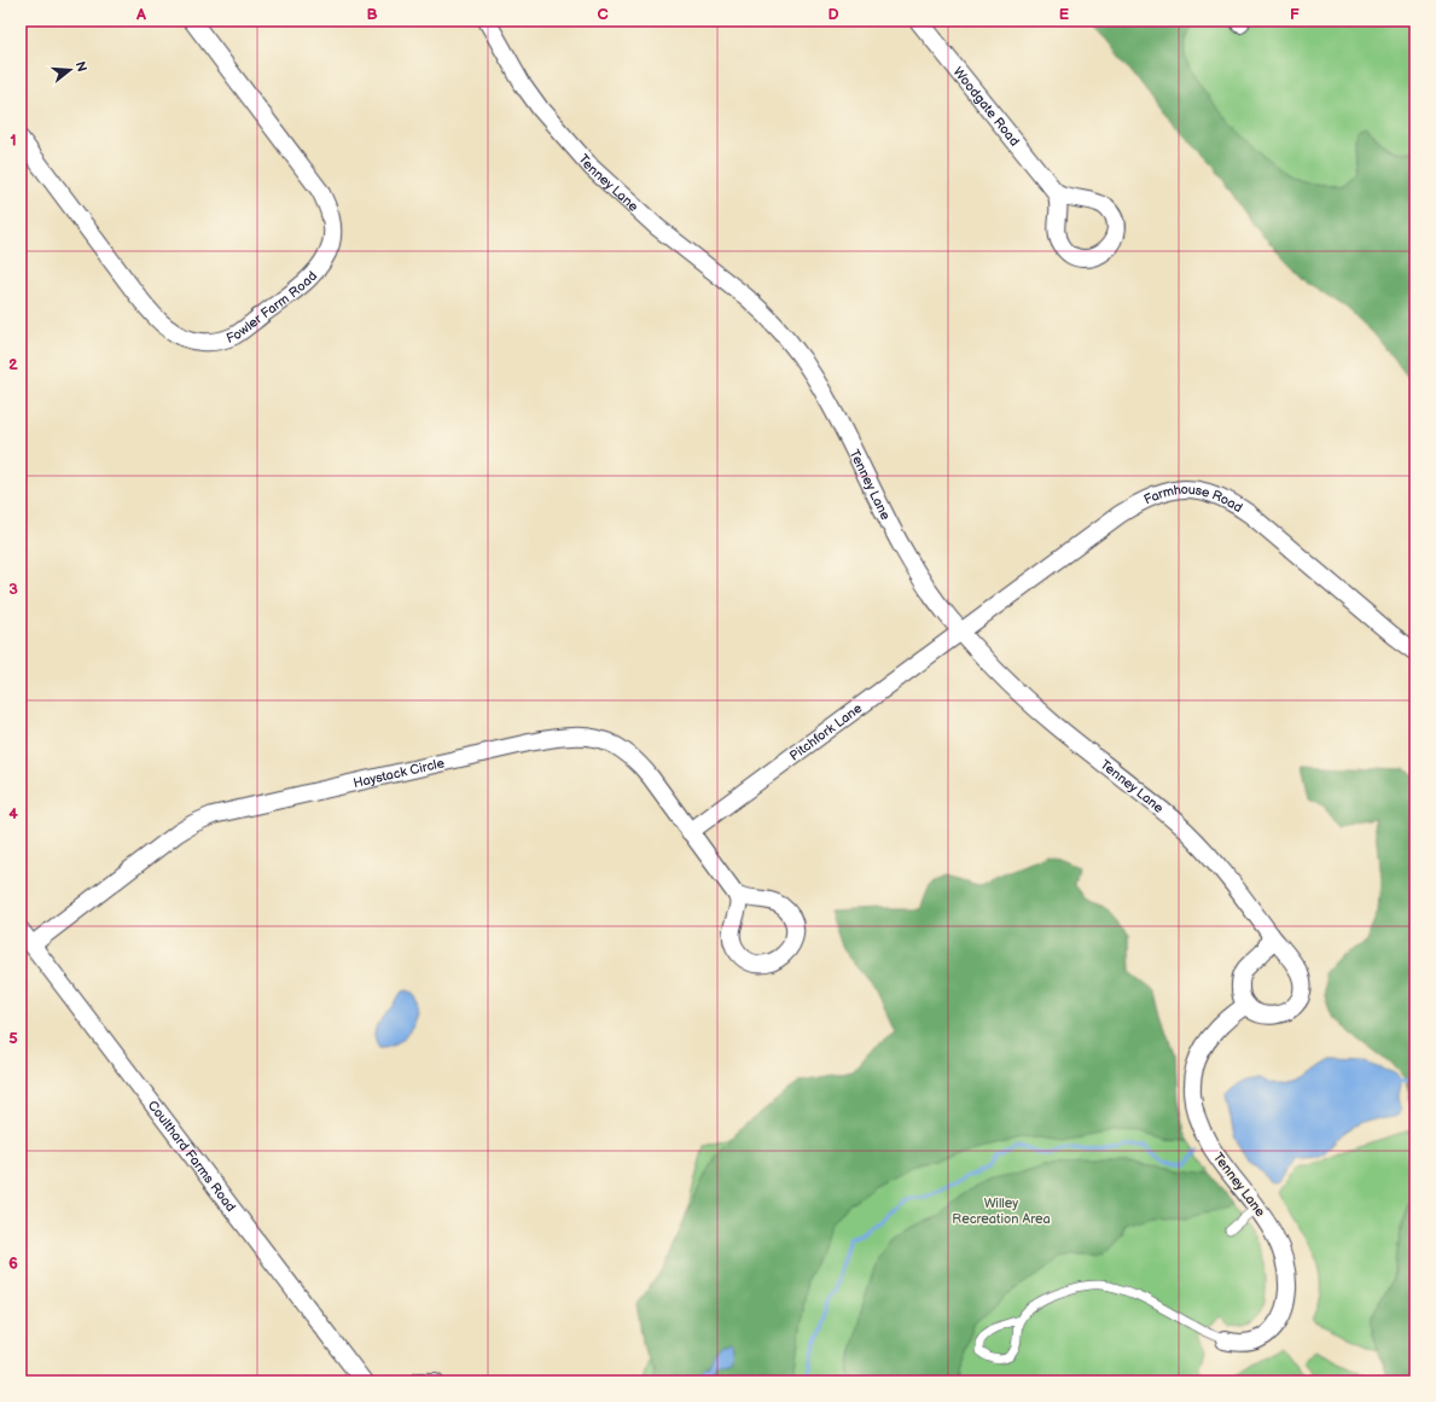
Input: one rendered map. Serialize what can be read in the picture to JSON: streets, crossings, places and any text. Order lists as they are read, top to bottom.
{
  "streets": {
    "street": [
      "Woodgate Road",
      "Tenney Lane",
      "Fowler Farm Road",
      "Farmhouse Road",
      "Pitchfork Lane",
      "Haystack Circle",
      "Coulthard Farms Road"
    ]
  },
  "crossings": [
    ["Tenney Lane", "Farmhouse Road"],
    ["Tenney Lane", "Pitchfork Lane"],
    ["Farmhouse Road", "Pitchfork Lane"],
    ["Pitchfork Lane", "Haystack Circle"],
    ["Haystack Circle", "Coulthard Farms Road"]
  ],
  "parks": ["Willey Recreation Area"],
  "north": "right",
  "grid": {
    "columns": [
      "A",
      "B",
      "C",
      "D",
      "E",
      "F"
    ],
    "rows": [
      "1",
      "2",
      "3",
      "4",
      "5",
      "6"
    ]
  }
}
